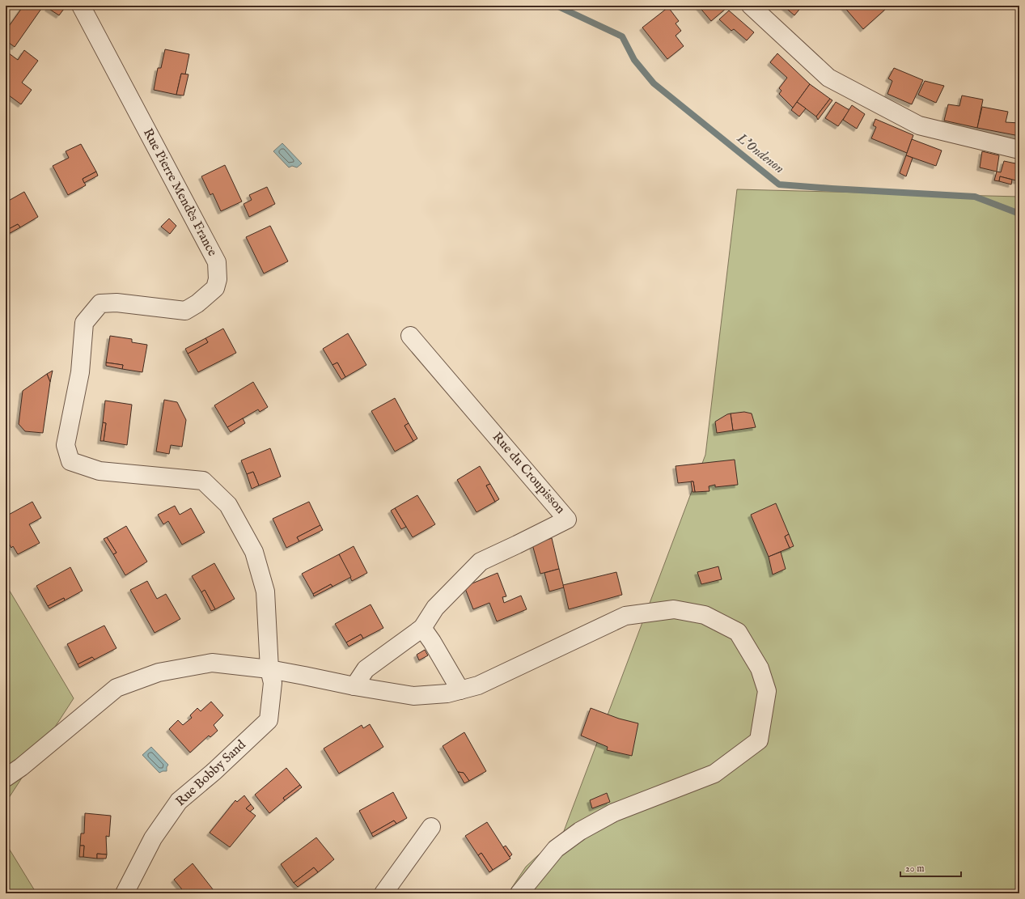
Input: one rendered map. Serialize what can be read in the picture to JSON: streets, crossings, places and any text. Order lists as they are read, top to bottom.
{
  "streets": {
    "street": ["Rue Pierre Mendès France", "Rue du Croupisson", "Rue Bobby Sand"]
  },
  "crossings": [
    ["Rue Pierre Mendès France", "Rue Bobby Sand"]
  ],
  "water": ["L'Ondenon"],
  "scale_bar": "20 m"
}
